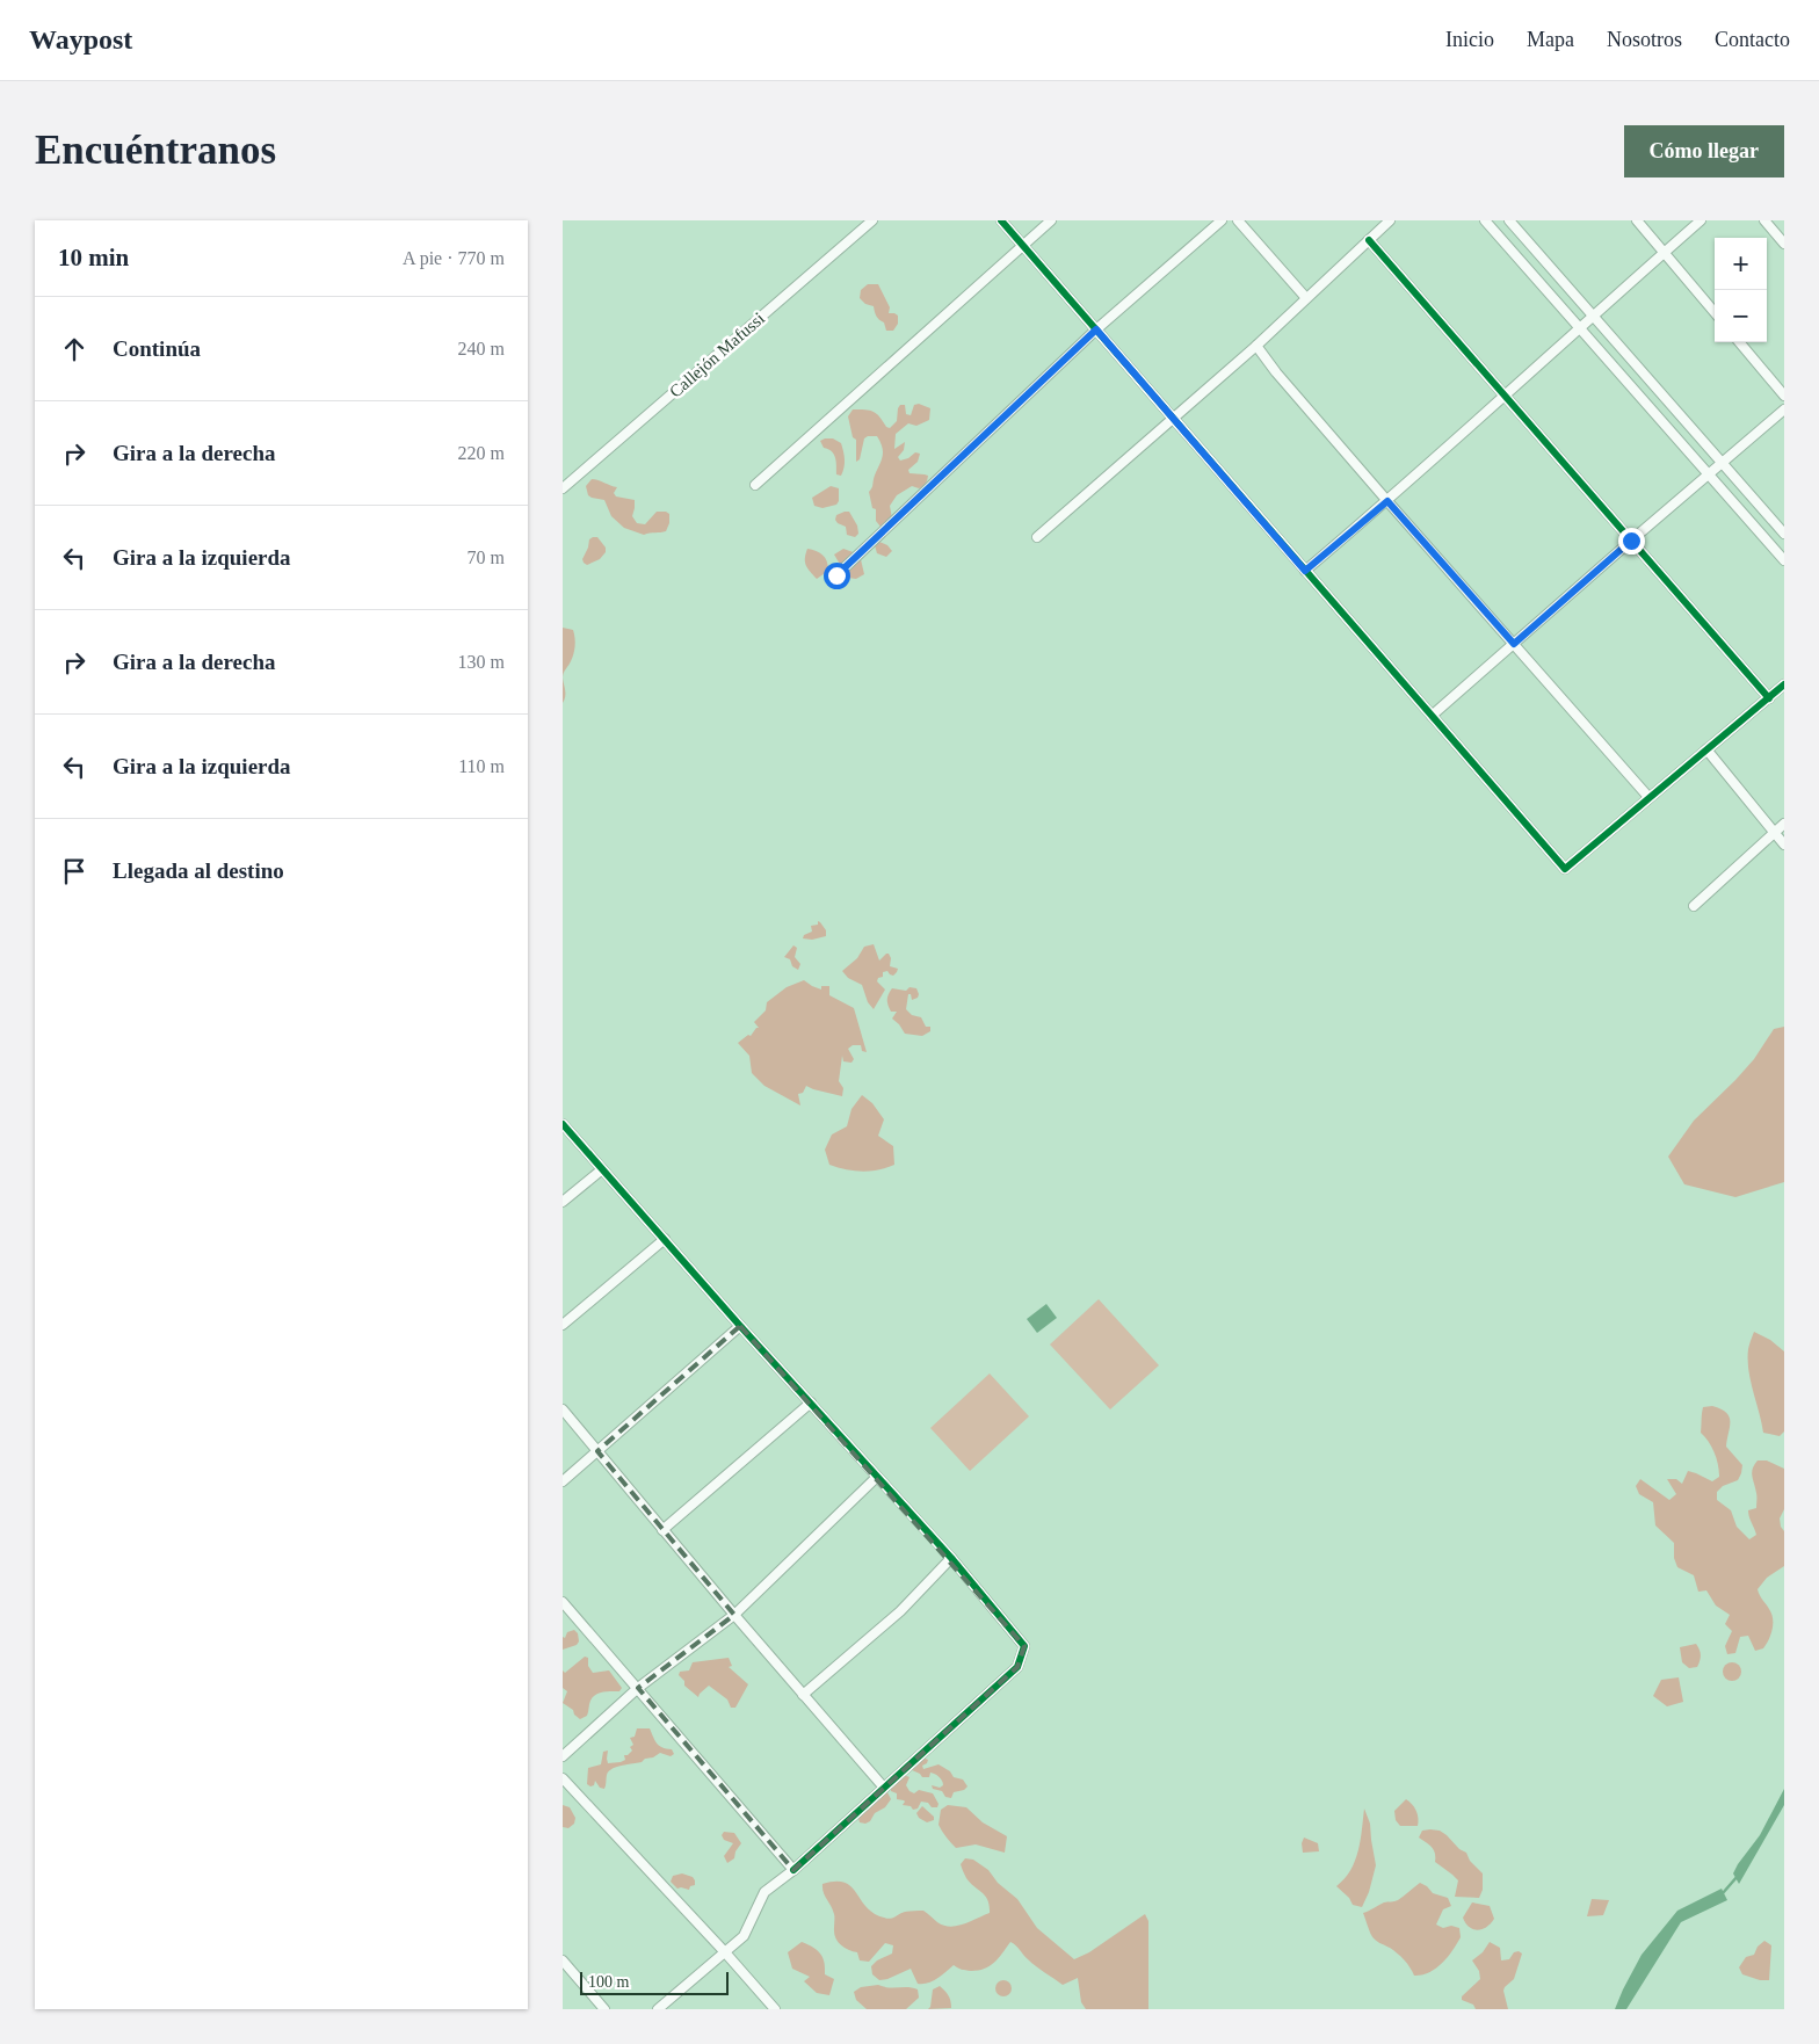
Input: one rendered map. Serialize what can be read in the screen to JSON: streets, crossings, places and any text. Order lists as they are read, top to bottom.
{
  "streets": {
    "street": ["Callejón Mafussi"]
  },
  "scale_bar": "100 m",
  "page": {
    "header": "Waypost",
    "nav": [
      "Inicio",
      "Mapa",
      "Nosotros",
      "Contacto"
    ],
    "buttons": "Cómo llegar",
    "title": "Encuéntranos",
    "heading": ["10 min", "A pie · 770 m"],
    "map_buttons": ["+", "−"],
    "list": [
      ["Continúa", "240 m"],
      ["Gira a la derecha", "220 m"],
      ["Gira a la izquierda", "70 m"],
      ["Gira a la derecha", "130 m"],
      ["Gira a la izquierda", "110 m"],
      "Llegada al destino"
    ],
    "scale": "100 m"
  }
}
